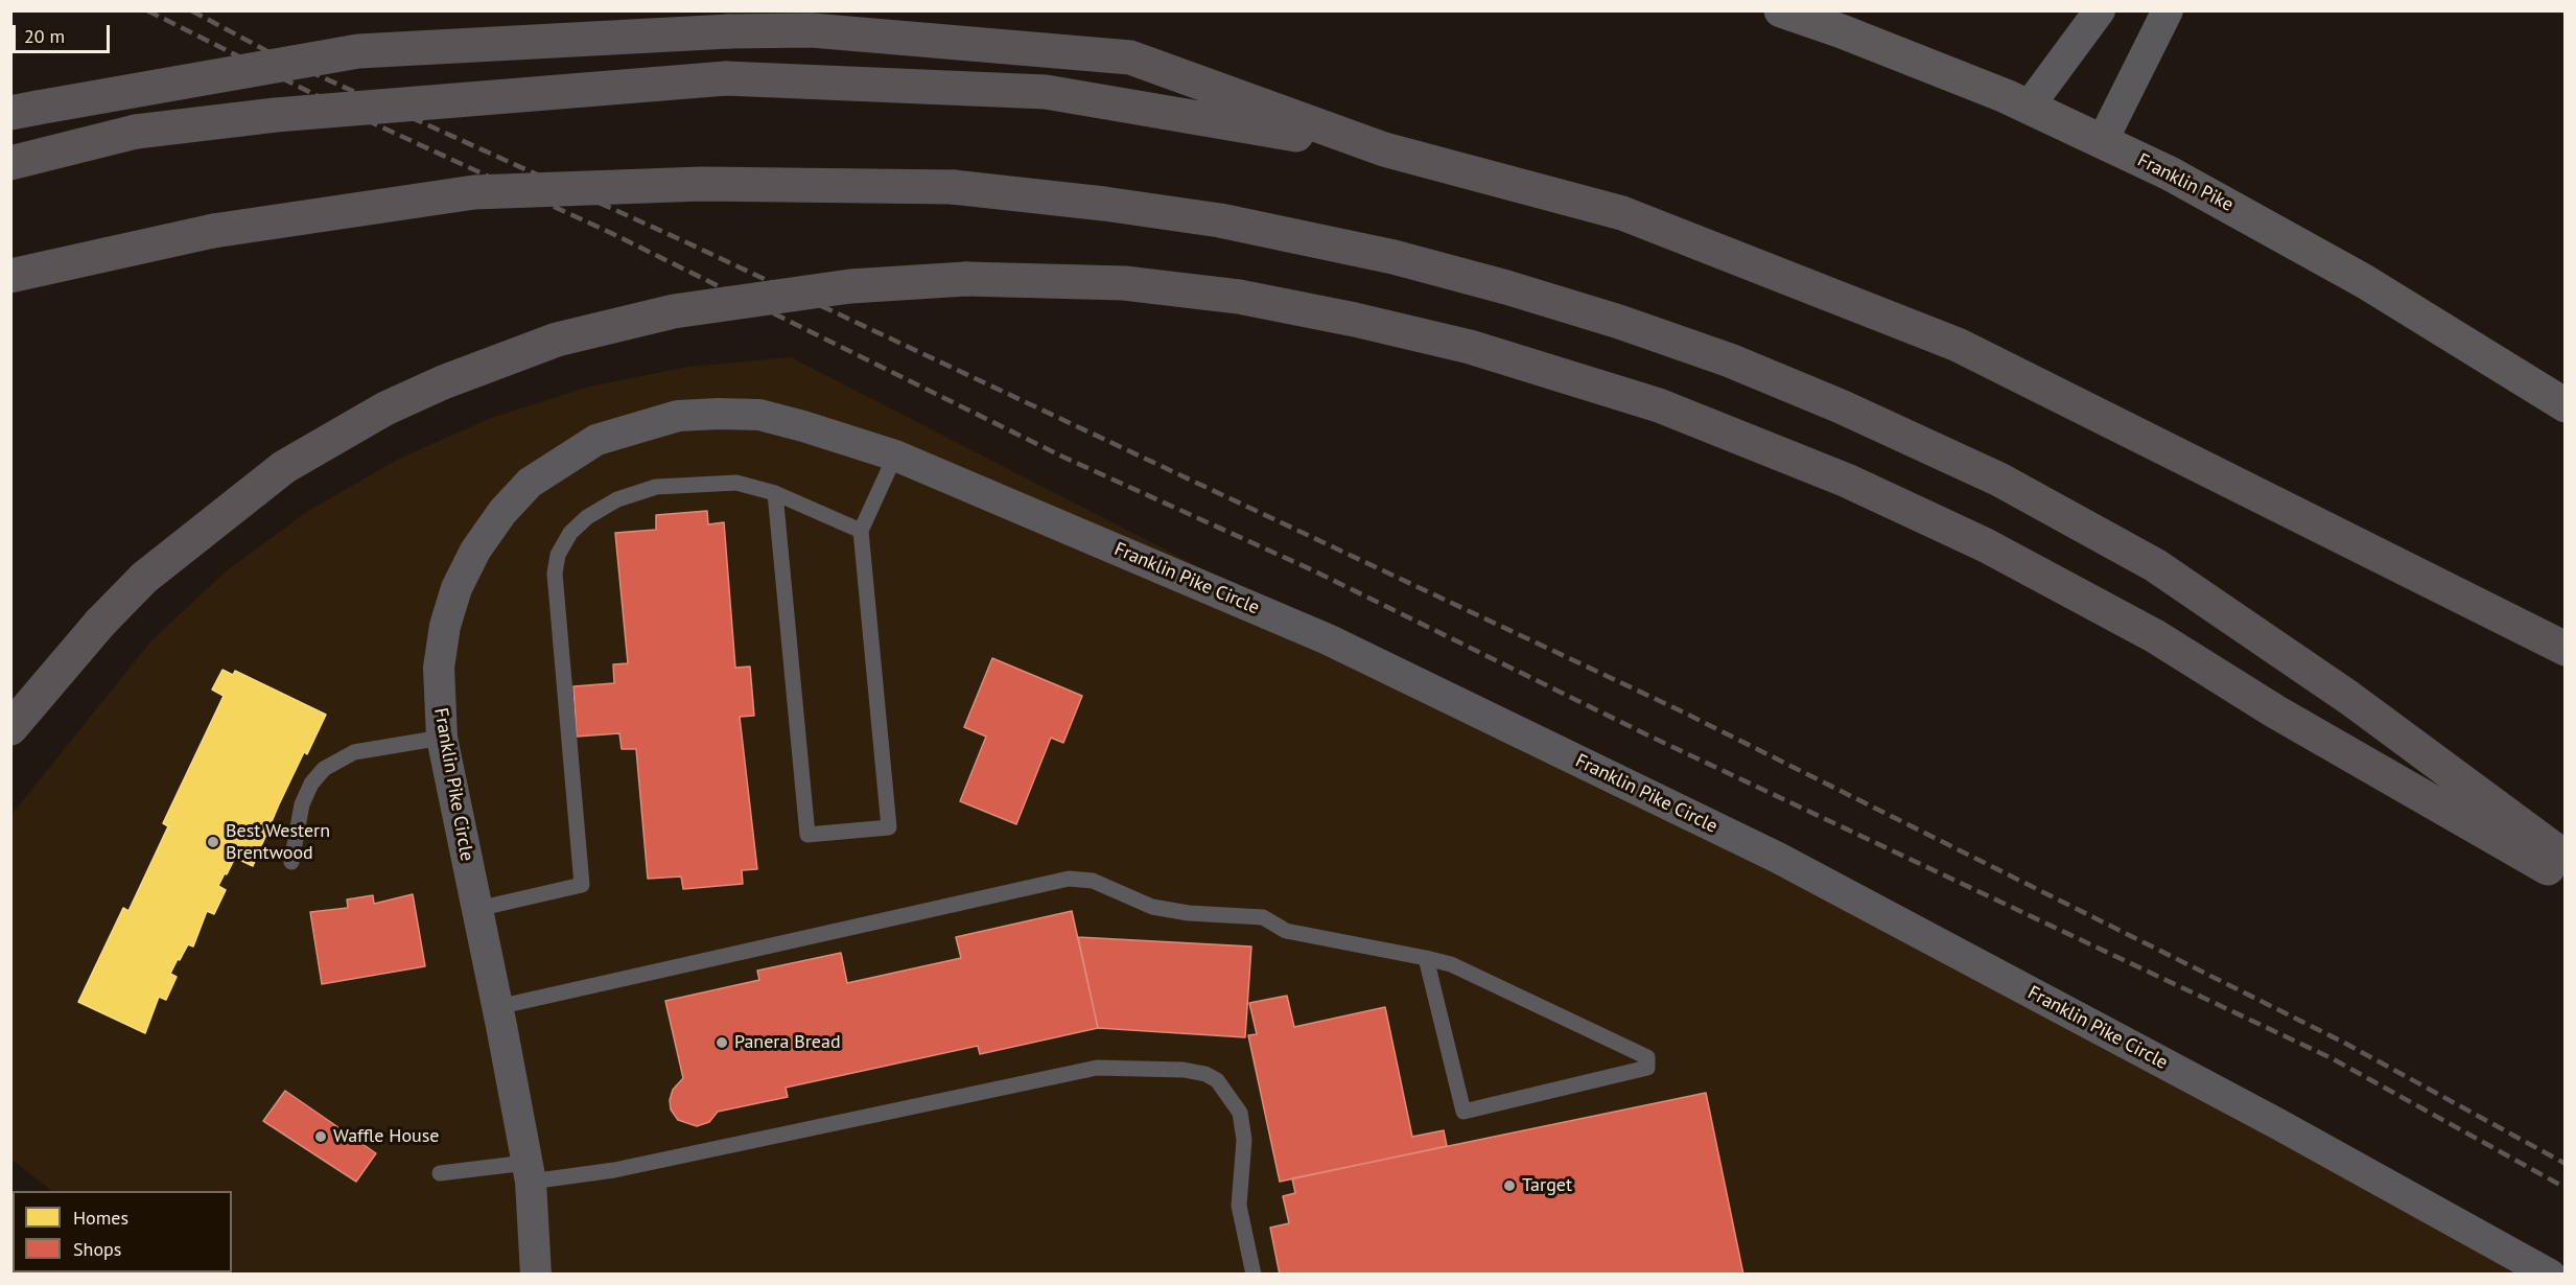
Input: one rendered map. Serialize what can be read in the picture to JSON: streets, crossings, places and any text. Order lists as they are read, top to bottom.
{
  "streets": {
    "main road": ["Franklin Pike"],
    "street": ["Franklin Pike Circle"]
  },
  "places": [
    "Best Western Brentwood",
    "Panera Bread",
    "Waffle House",
    "Target"
  ],
  "legend": ["Homes", "Shops"],
  "scale_bar": "20 m"
}
